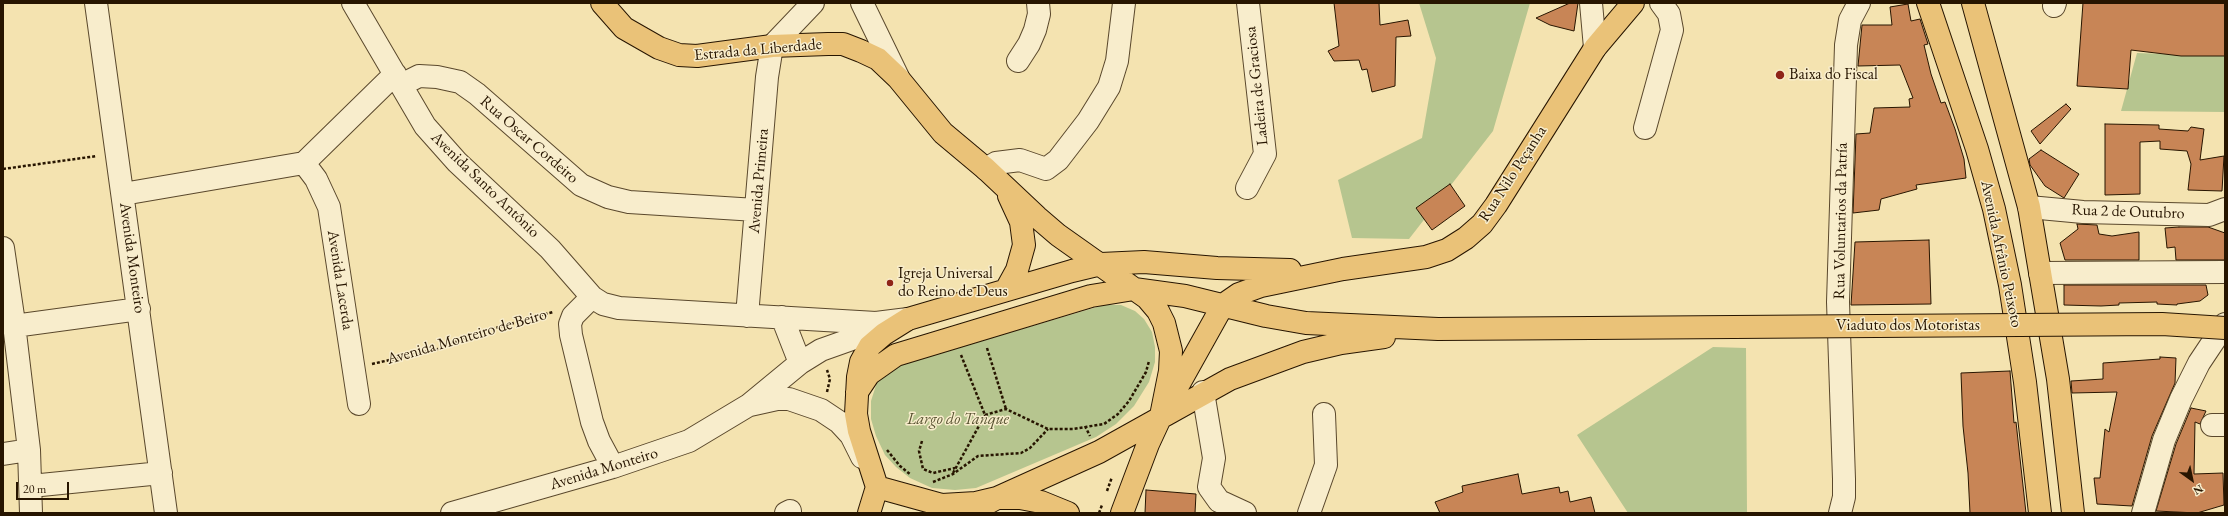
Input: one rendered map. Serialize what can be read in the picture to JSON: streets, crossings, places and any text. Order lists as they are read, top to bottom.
{
  "streets": {
    "main road": [
      "Estrada da Liberdade",
      "Rua Nilo Peçanha",
      "Avenida Afrânio Peixoto",
      "Viaduto dos Motoristas"
    ],
    "street": [
      "Ladeira de Graciosa",
      "Rua Oscar Cordeiro",
      "Avenida Primeira",
      "Avenida Santo Antônio",
      "Rua 2 de Outubro",
      "Rua Voluntarios da Patría",
      "Avenida Monteiro",
      "Avenida Lacerda"
    ],
    "path": ["Avenida Monteiro de Beiro"]
  },
  "crossings": [
    ["Estrada da Liberdade", "Rua Nilo Peçanha"],
    ["Estrada da Liberdade", "Avenida Primeira"],
    ["Rua Oscar Cordeiro", "Avenida Primeira"],
    ["Rua Oscar Cordeiro", "Avenida Santo Antônio"],
    ["Rua Oscar Cordeiro", "Avenida Lacerda"],
    ["Avenida Santo Antônio", "Avenida Monteiro de Beiro"],
    ["Rua 2 de Outubro", "Avenida Afrânio Peixoto"],
    ["Avenida Lacerda", "Avenida Monteiro de Beiro"]
  ],
  "parks": ["Largo do Tanque"],
  "places": ["Baixa do Fiscal", "Igreja Universal do Reino de Deus"],
  "scale_bar": "20 m",
  "north": "bottom right"
}
